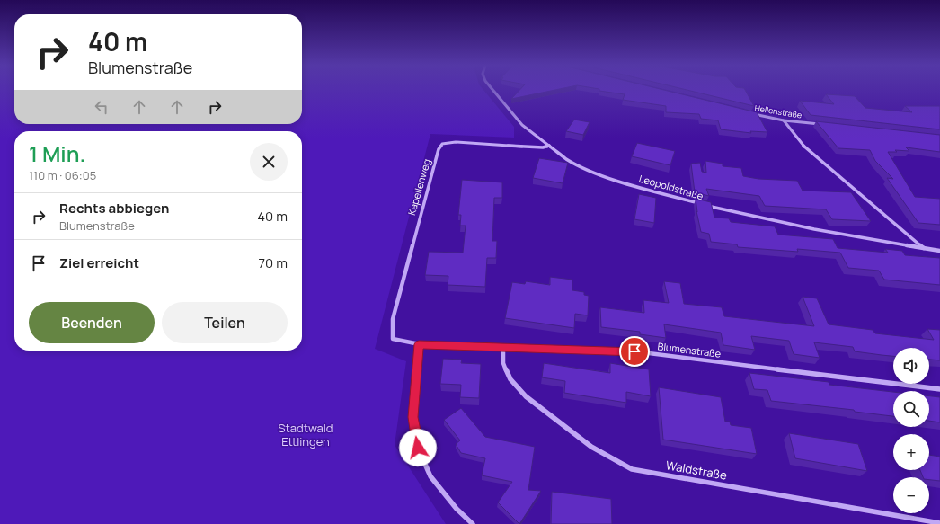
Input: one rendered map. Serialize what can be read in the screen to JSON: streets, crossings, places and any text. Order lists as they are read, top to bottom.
{
  "streets": {
    "street": [
      "Hellenstraße",
      "Kapellenweg",
      "Leopoldstraße",
      "Blumenstraße",
      "Waldstraße"
    ]
  },
  "crossings": [
    ["Kapellenweg", "Leopoldstraße"],
    ["Kapellenweg", "Blumenstraße"],
    ["Blumenstraße", "Waldstraße"]
  ],
  "parks": ["Stadtwald Ettlingen"],
  "page": {
    "turn": ["40 m", "Blumenstraße"],
    "heading": ["1 Min.", "110 m · 06:05"],
    "list": [
      {
        "name": "Rechts abbiegen",
        "note": "Blumenstraße",
        "value": "40 m"
      },
      {
        "name": "Ziel erreicht",
        "value": "70 m"
      }
    ],
    "buttons": ["Beenden", "Teilen"],
    "map_buttons": ["+", "−"]
  }
}
